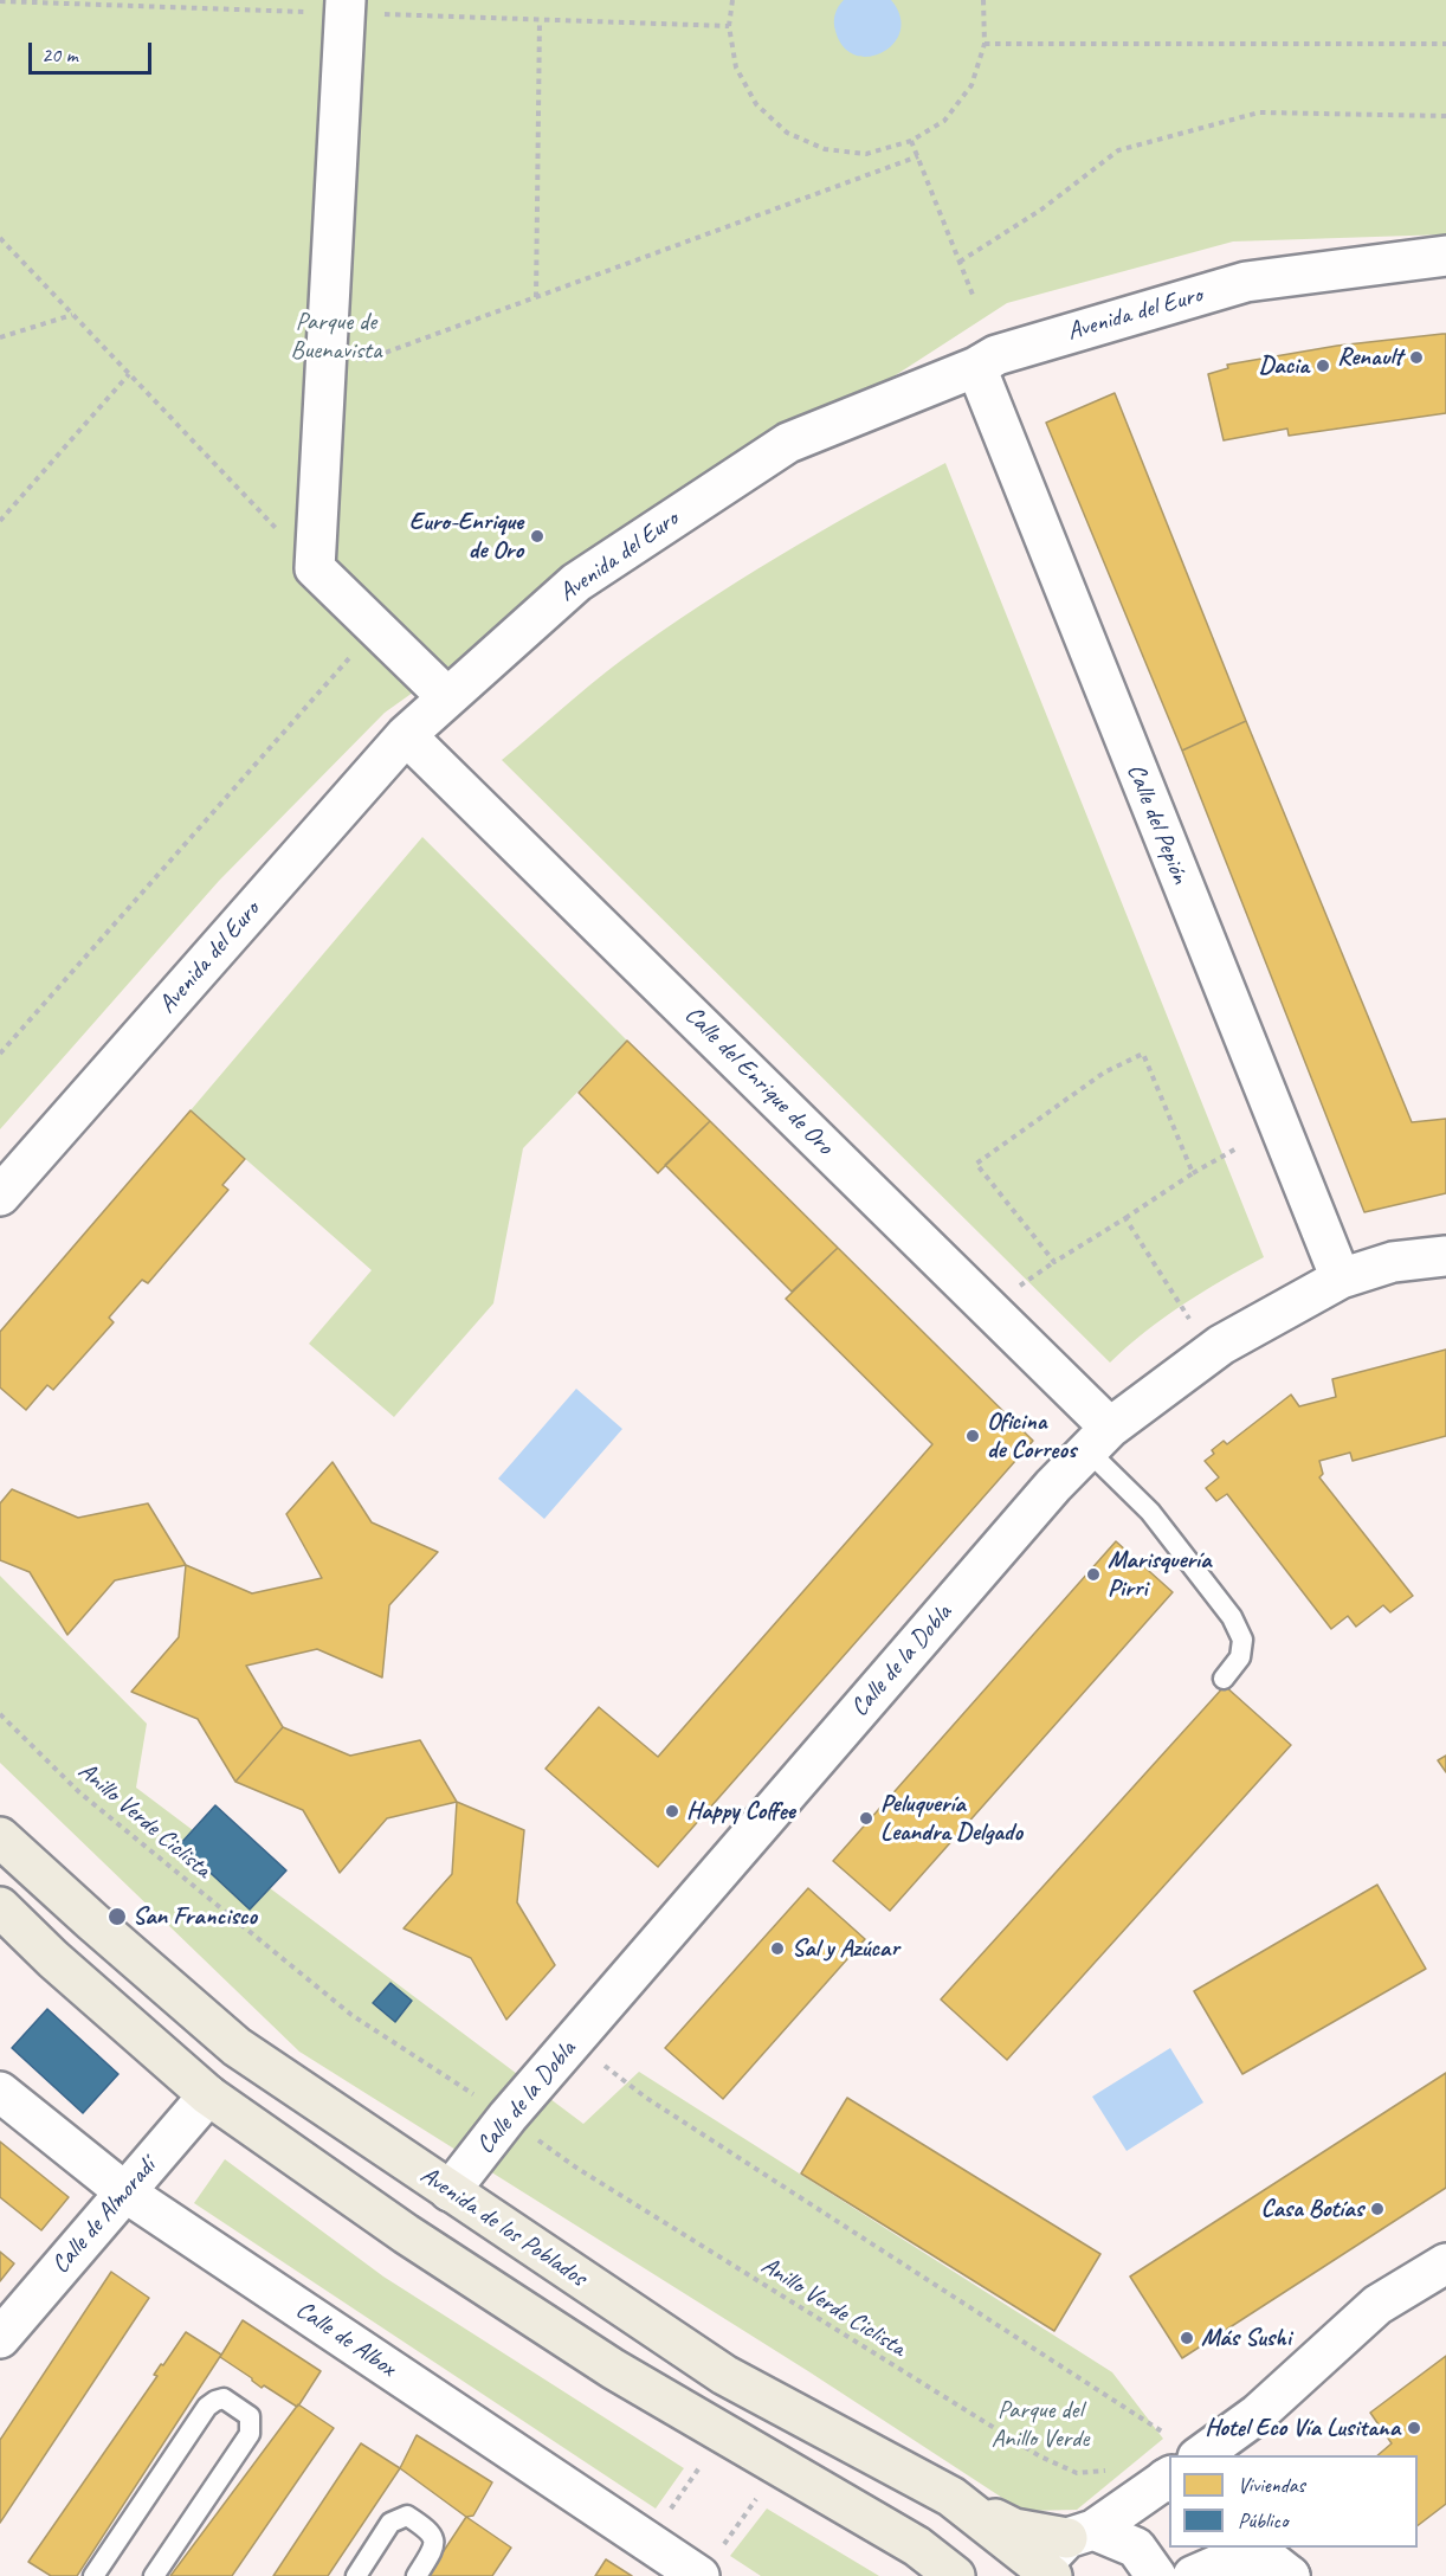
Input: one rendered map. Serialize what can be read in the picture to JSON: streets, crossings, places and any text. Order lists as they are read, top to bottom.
{
  "streets": {
    "main road": ["Avenida de los Poblados"],
    "street": [
      "Avenida del Euro",
      "Calle del Pepión",
      "Calle del Enrique de Oro",
      "Calle de la Dobla",
      "Calle de Almoradí",
      "Calle de Albox"
    ],
    "path": ["Anillo Verde Ciclista"]
  },
  "crossings": [
    ["Avenida del Euro", "Calle del Pepión"],
    ["Avenida del Euro", "Calle del Enrique de Oro"],
    ["Calle del Pepión", "Calle de la Dobla"],
    ["Calle del Enrique de Oro", "Calle de la Dobla"],
    ["Calle de la Dobla", "Avenida de los Poblados"],
    ["Calle de Almoradí", "Calle de Albox"]
  ],
  "parks": ["Parque de Buenavista", "Parque del Anillo Verde"],
  "places": [
    "Renault",
    "Dacia",
    "Euro-Enrique de Oro",
    "Oficina de Correos",
    "Marisquería Pirri",
    "Happy Coffee",
    "Peluquería Leandra Delgado",
    "San Francisco",
    "Sal y Azúcar",
    "Casa Botías",
    "Más Sushi",
    "Hotel Eco Vía Lusitana"
  ],
  "legend": ["Viviendas", "Público"],
  "scale_bar": "20 m"
}
